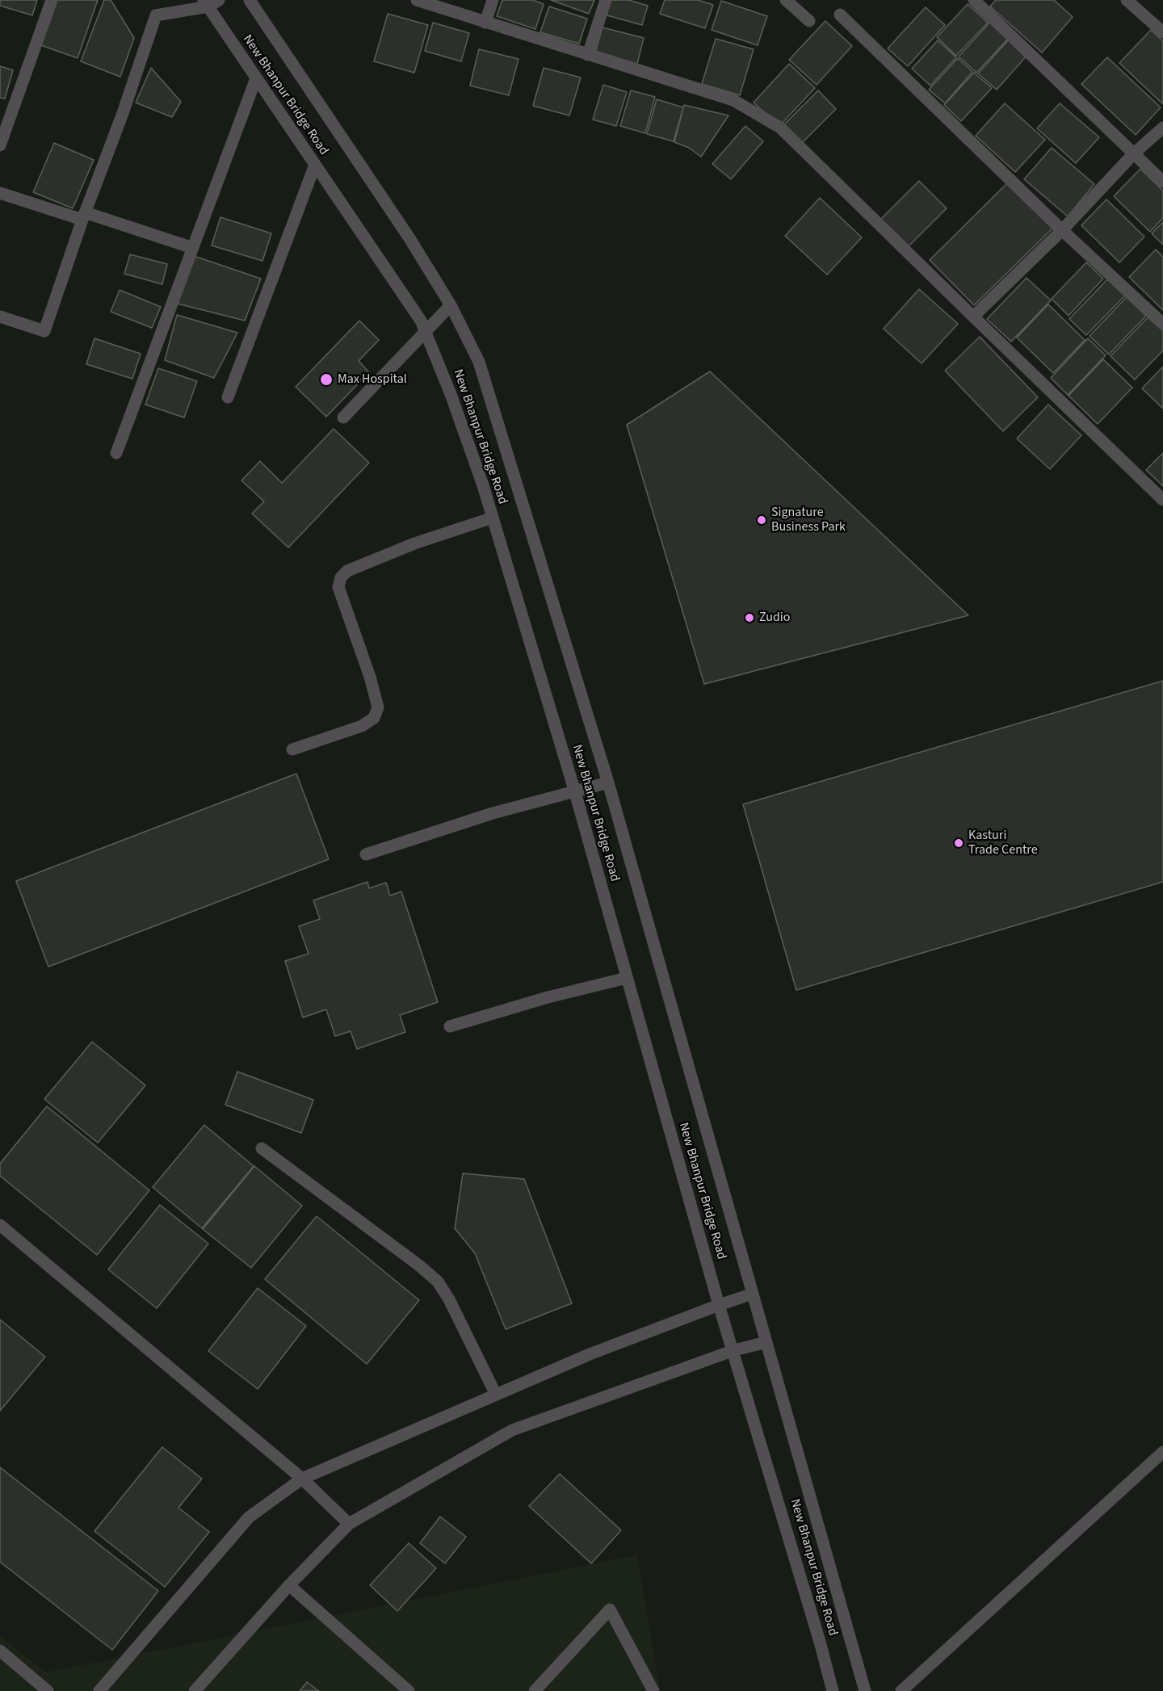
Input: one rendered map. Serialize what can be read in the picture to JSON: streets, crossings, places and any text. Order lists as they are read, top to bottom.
{
  "streets": {
    "street": ["New Bhanpur Bridge Road"]
  },
  "places": [
    "Max Hospital",
    "Signature Business Park",
    "Zudio",
    "Kasturi Trade Centre"
  ]
}
